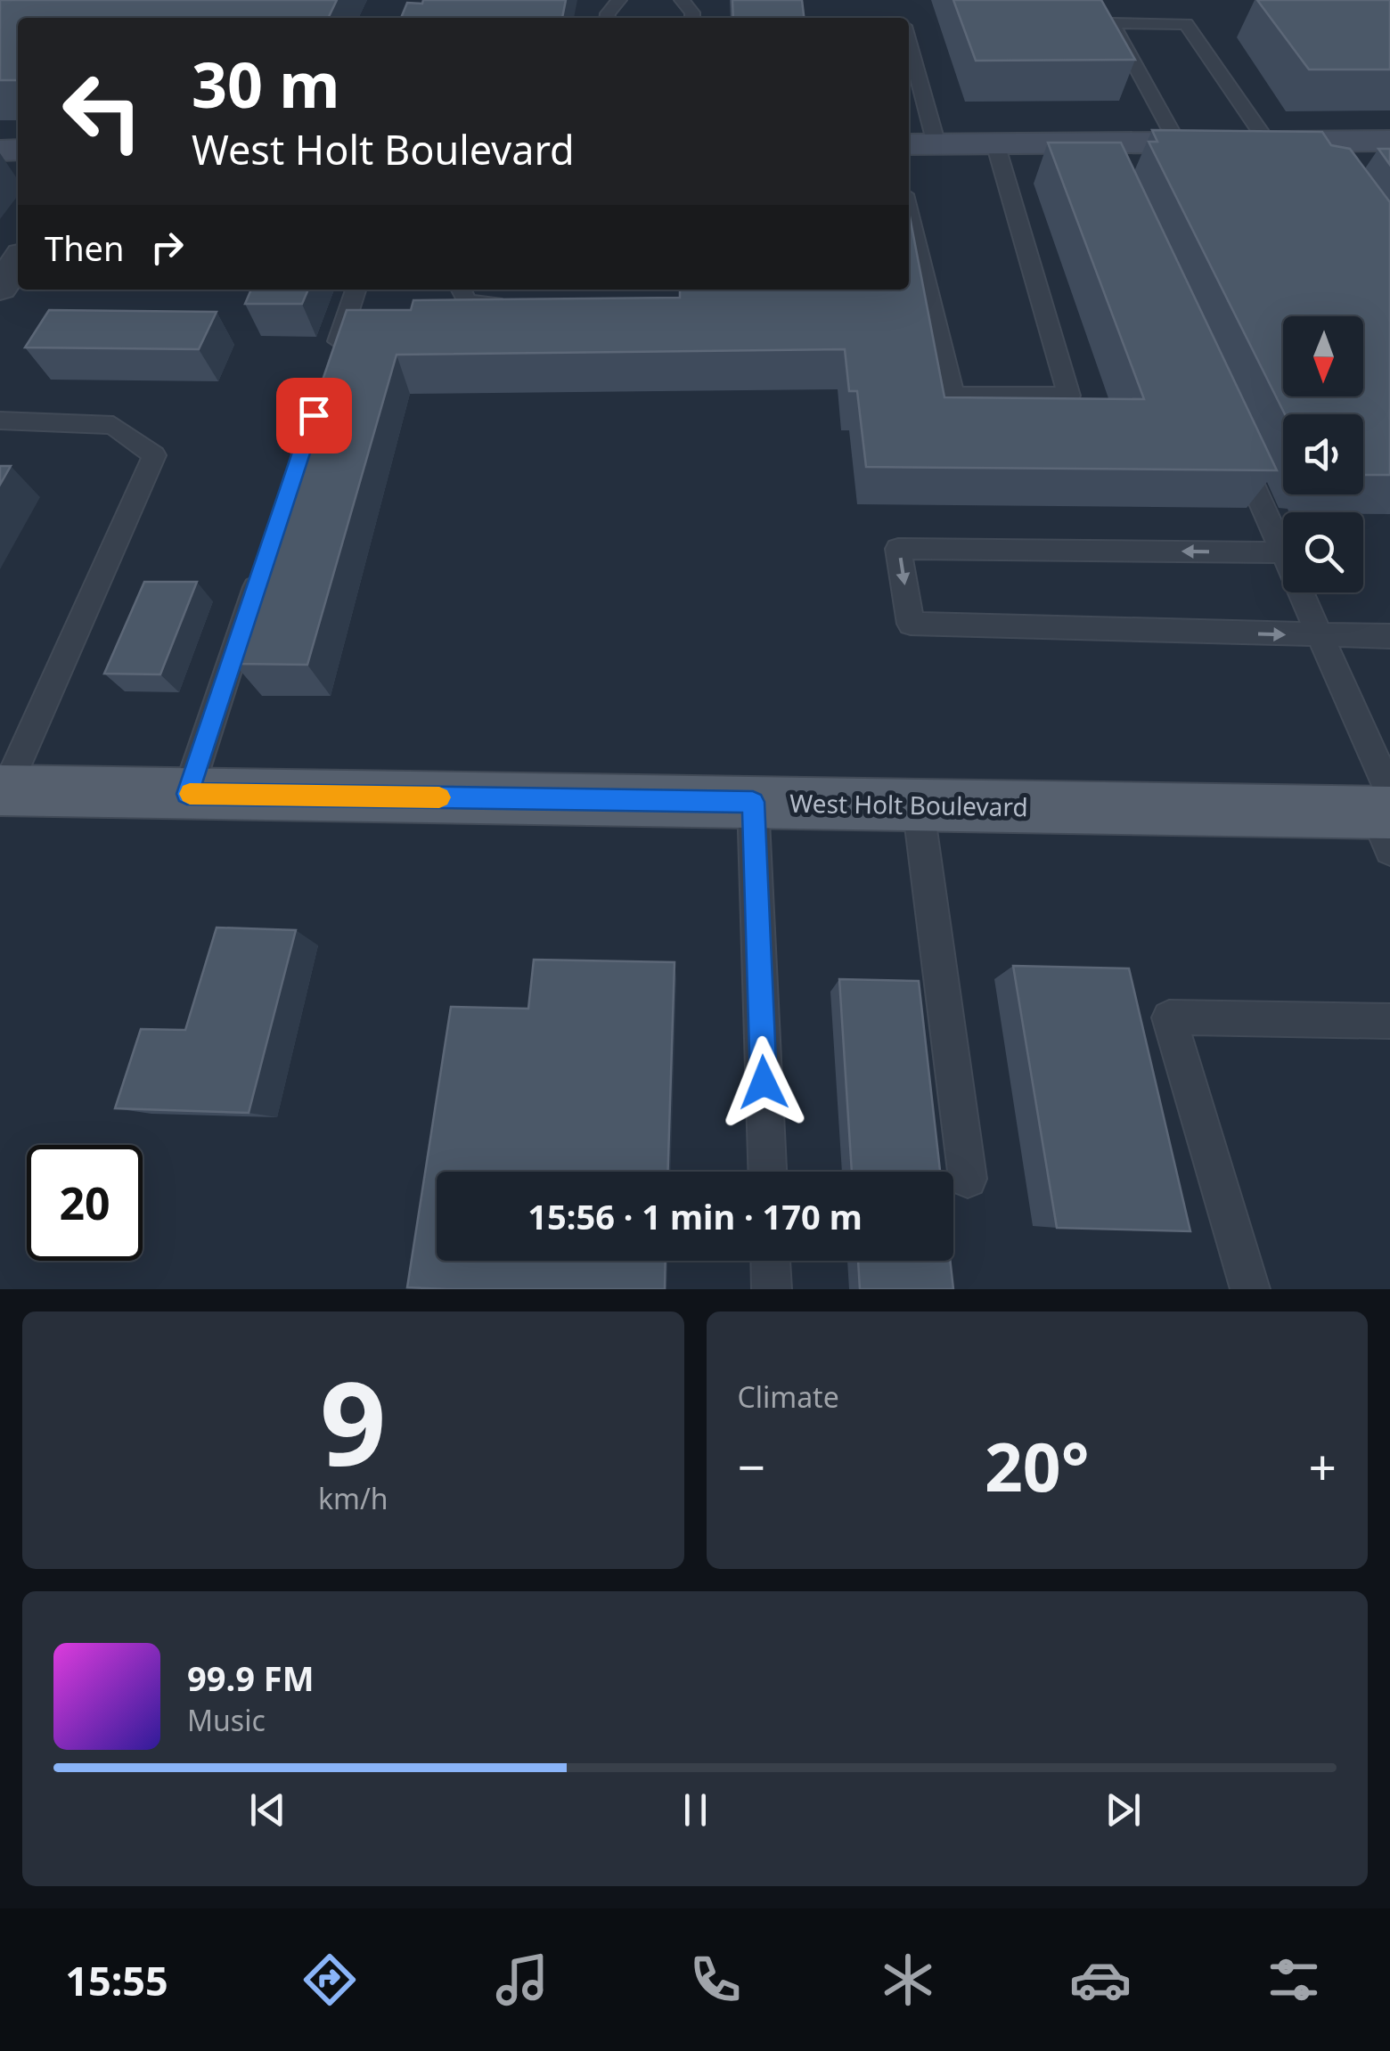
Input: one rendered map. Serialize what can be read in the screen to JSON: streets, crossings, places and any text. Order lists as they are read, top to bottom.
{
  "streets": {
    "main road": ["West Holt Boulevard"]
  },
  "north": "bottom",
  "page": {
    "turn": ["30 m", "West Holt Boulevard"],
    "then": "Then",
    "limit": "20",
    "trip": "15:56 · 1 min · 170 m",
    "tile": [
      ["9", "km/h"],
      "Climate"
    ],
    "heat": ["−", "20°", "+"],
    "song": ["99.9 FM", "Music"],
    "tabs": "15:55"
  }
}
